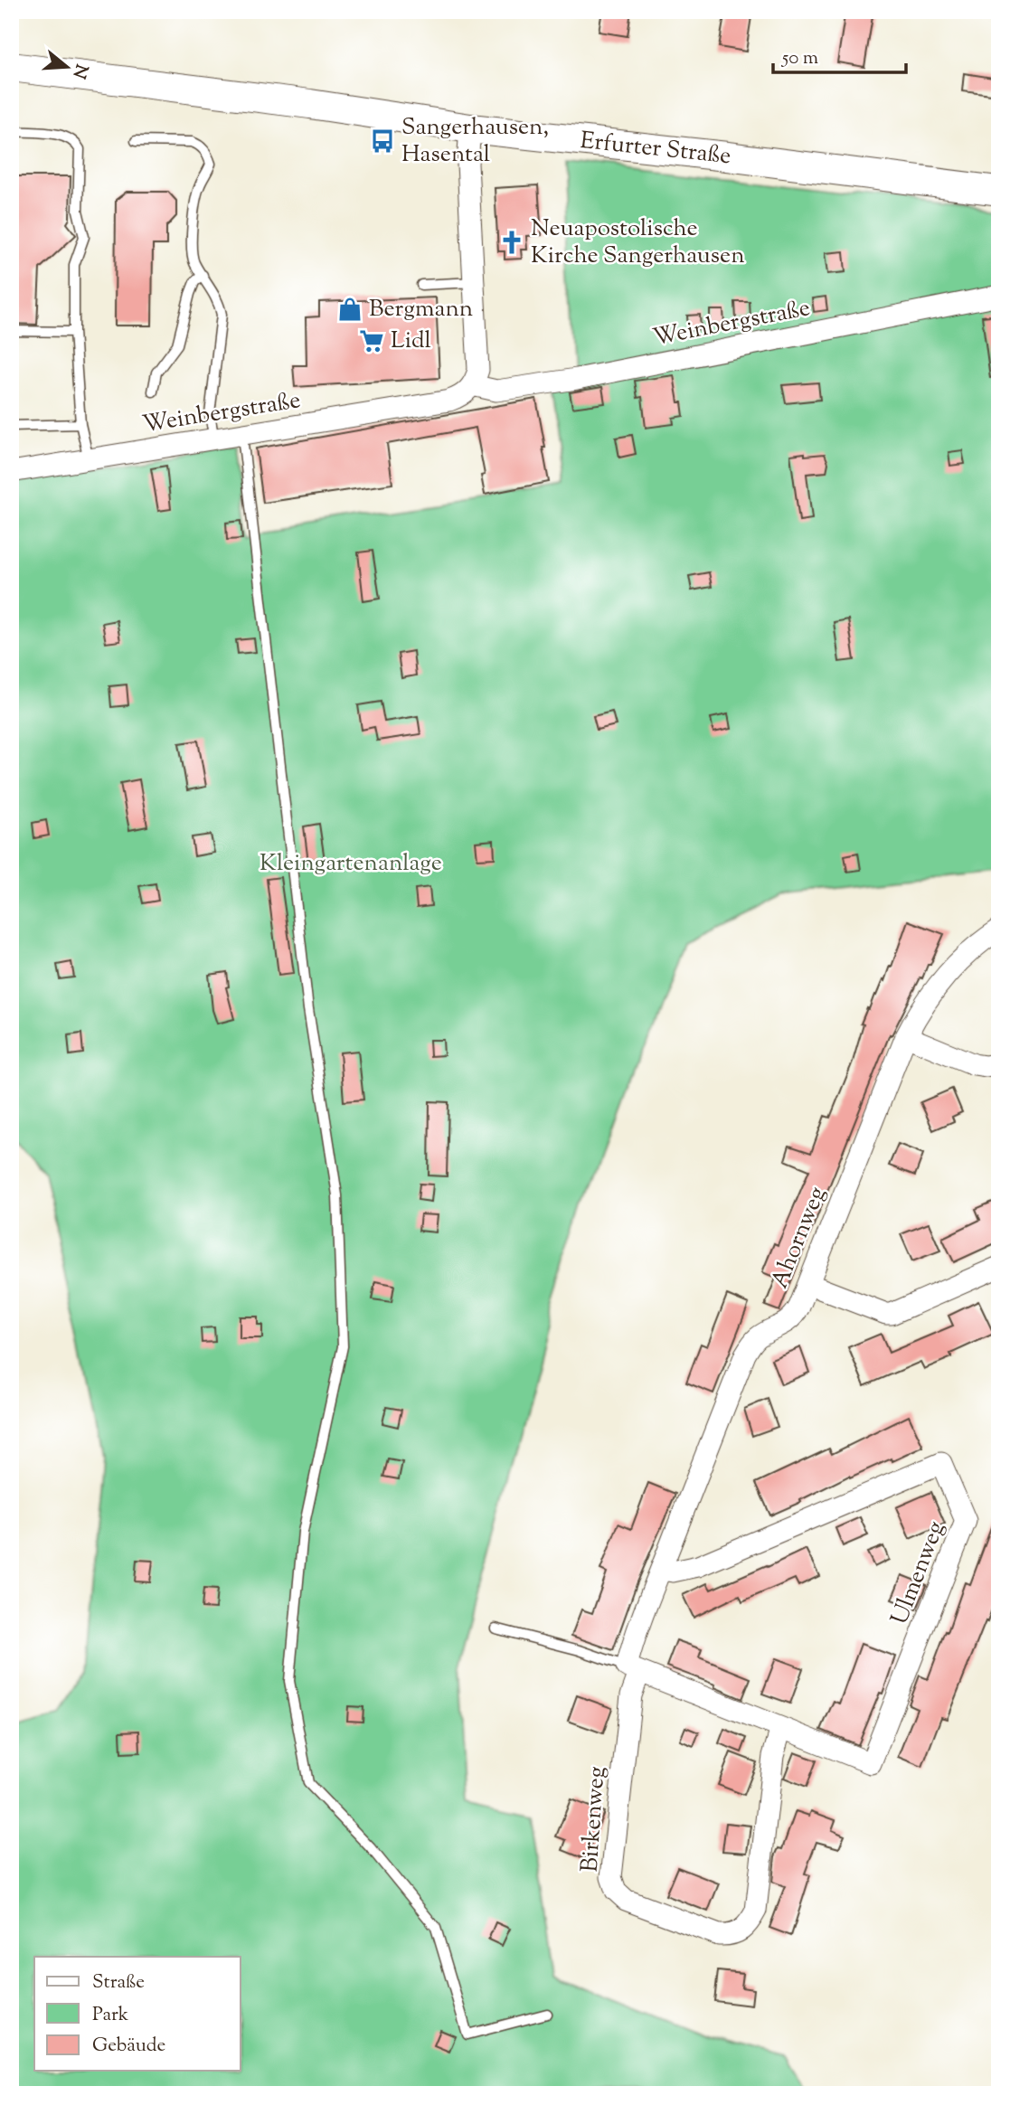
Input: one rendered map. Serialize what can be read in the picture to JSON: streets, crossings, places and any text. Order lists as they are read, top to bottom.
{
  "streets": {
    "main road": ["Erfurter Straße"],
    "street": [
      "Weinbergstraße",
      "Ahornweg",
      "Ulmenweg",
      "Birkenweg"
    ]
  },
  "crossings": [
    ["Ahornweg", "Ulmenweg"],
    ["Ulmenweg", "Birkenweg"]
  ],
  "parks": ["Kleingartenanlage"],
  "places": {
    "bus stop": ["Sangerhausen, Hasental"],
    "church": ["Neuapostolische Kirche Sangerhausen"],
    "shop": ["Bergmann"],
    "supermarket": ["Lidl"]
  },
  "legend": ["Straße", "Park", "Gebäude"],
  "scale_bar": "50 m",
  "north": "right"
}
